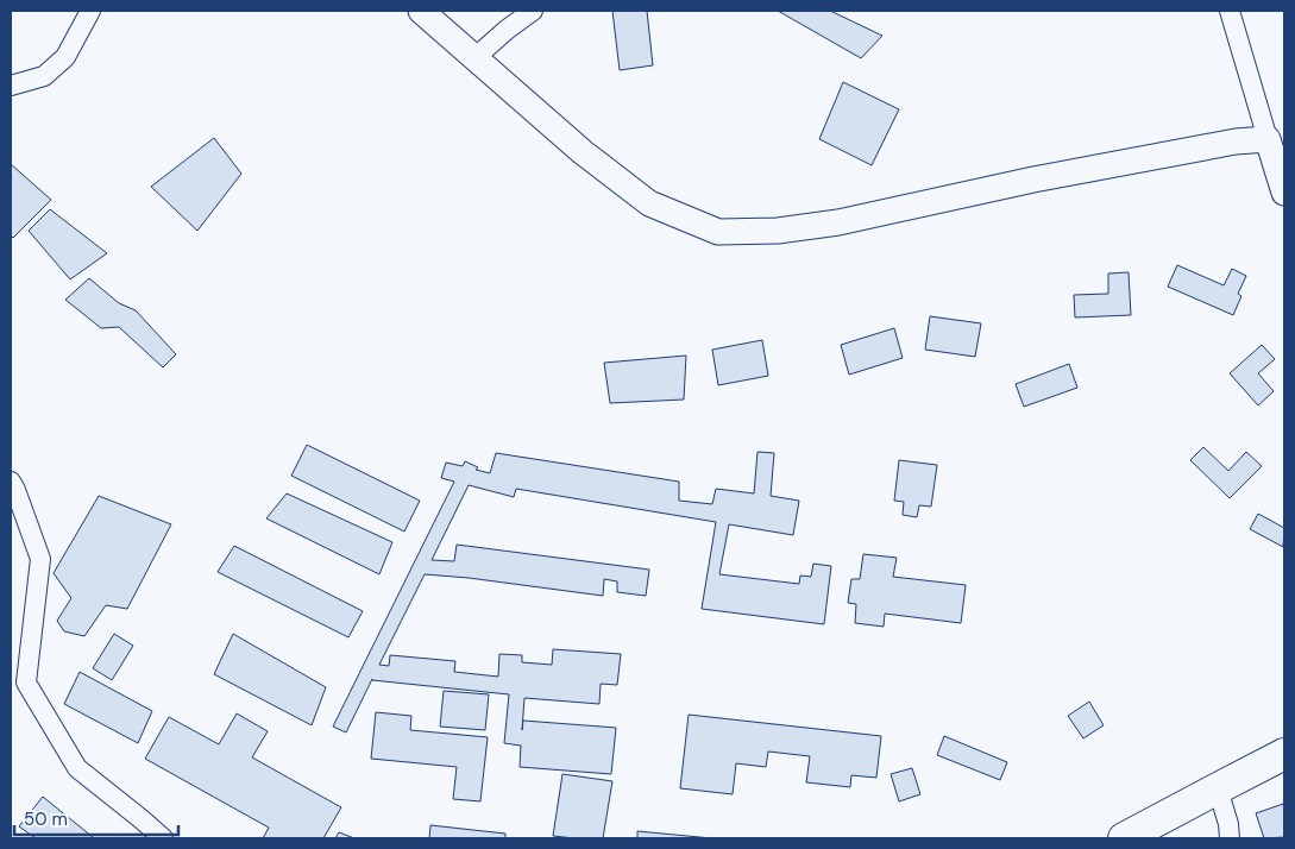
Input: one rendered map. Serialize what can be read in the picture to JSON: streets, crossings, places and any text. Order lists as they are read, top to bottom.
{
  "scale_bar": "50 m"
}
